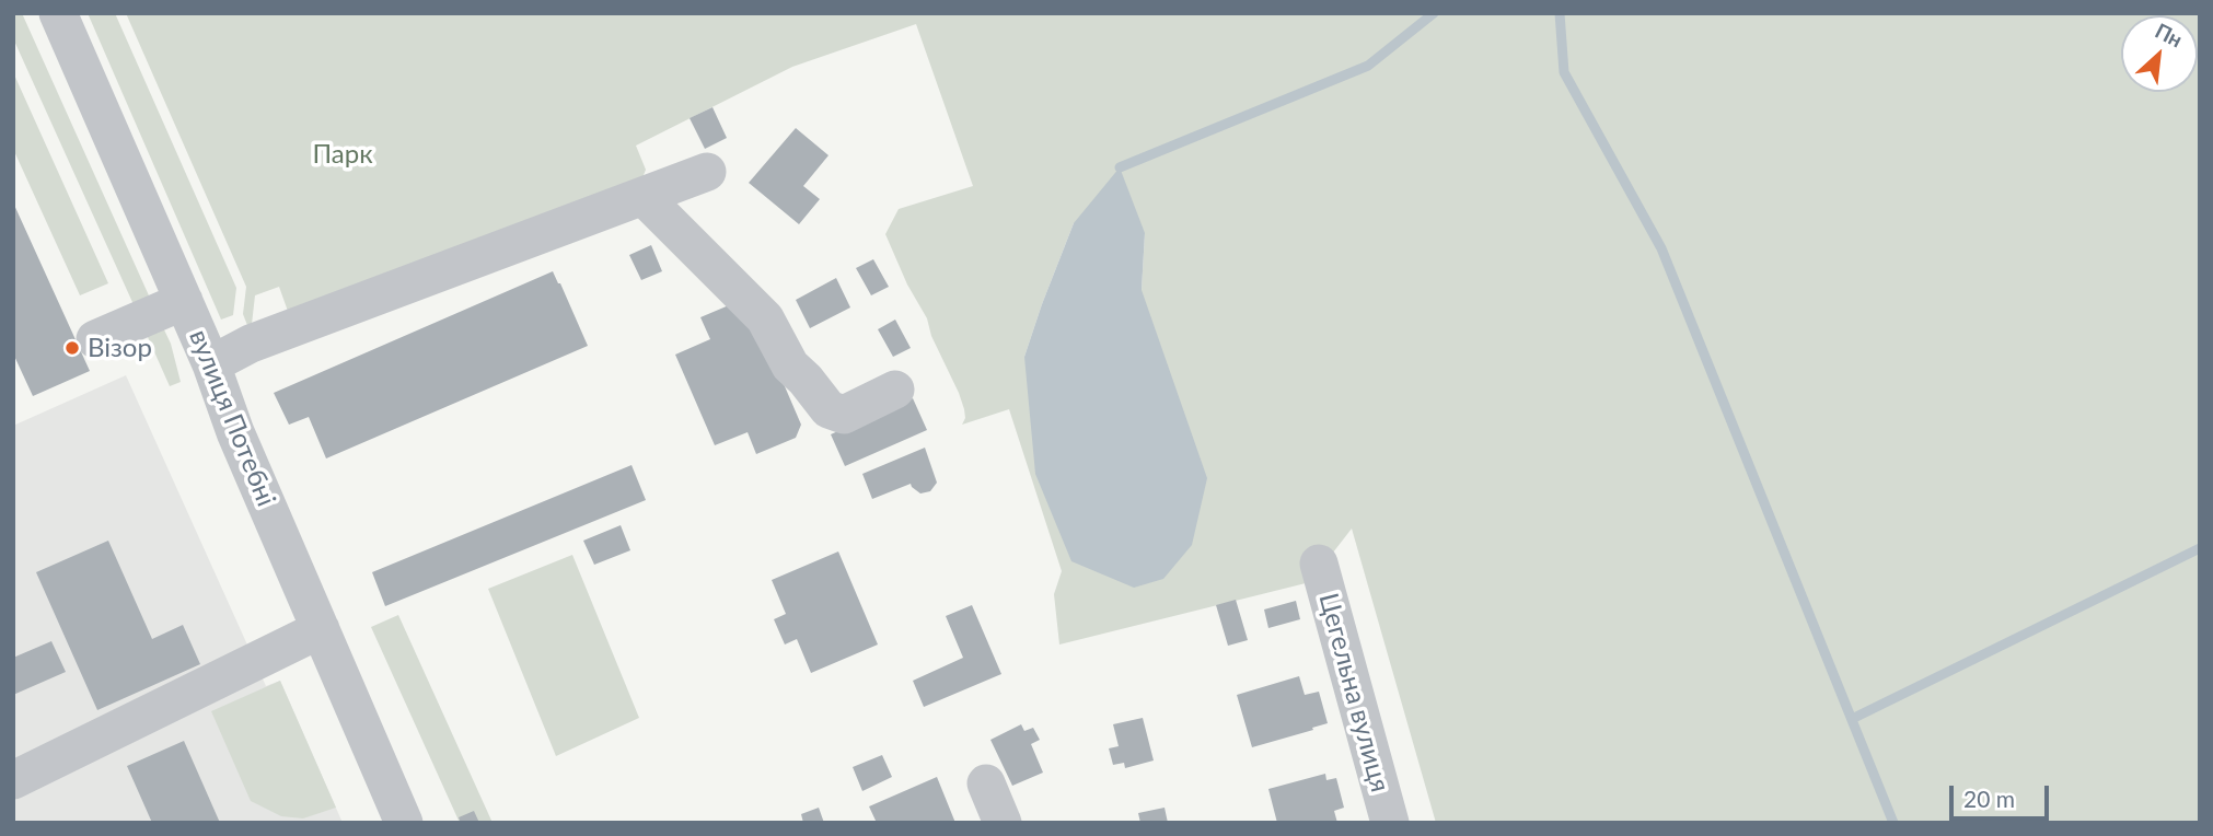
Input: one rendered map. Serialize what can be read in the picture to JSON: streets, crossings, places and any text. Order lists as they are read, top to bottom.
{
  "streets": {
    "street": ["вулиця Потебні", "Цегельна вулиця"]
  },
  "parks": ["Парк"],
  "places": ["Візор"],
  "scale_bar": "20 m",
  "north": "top right"
}
